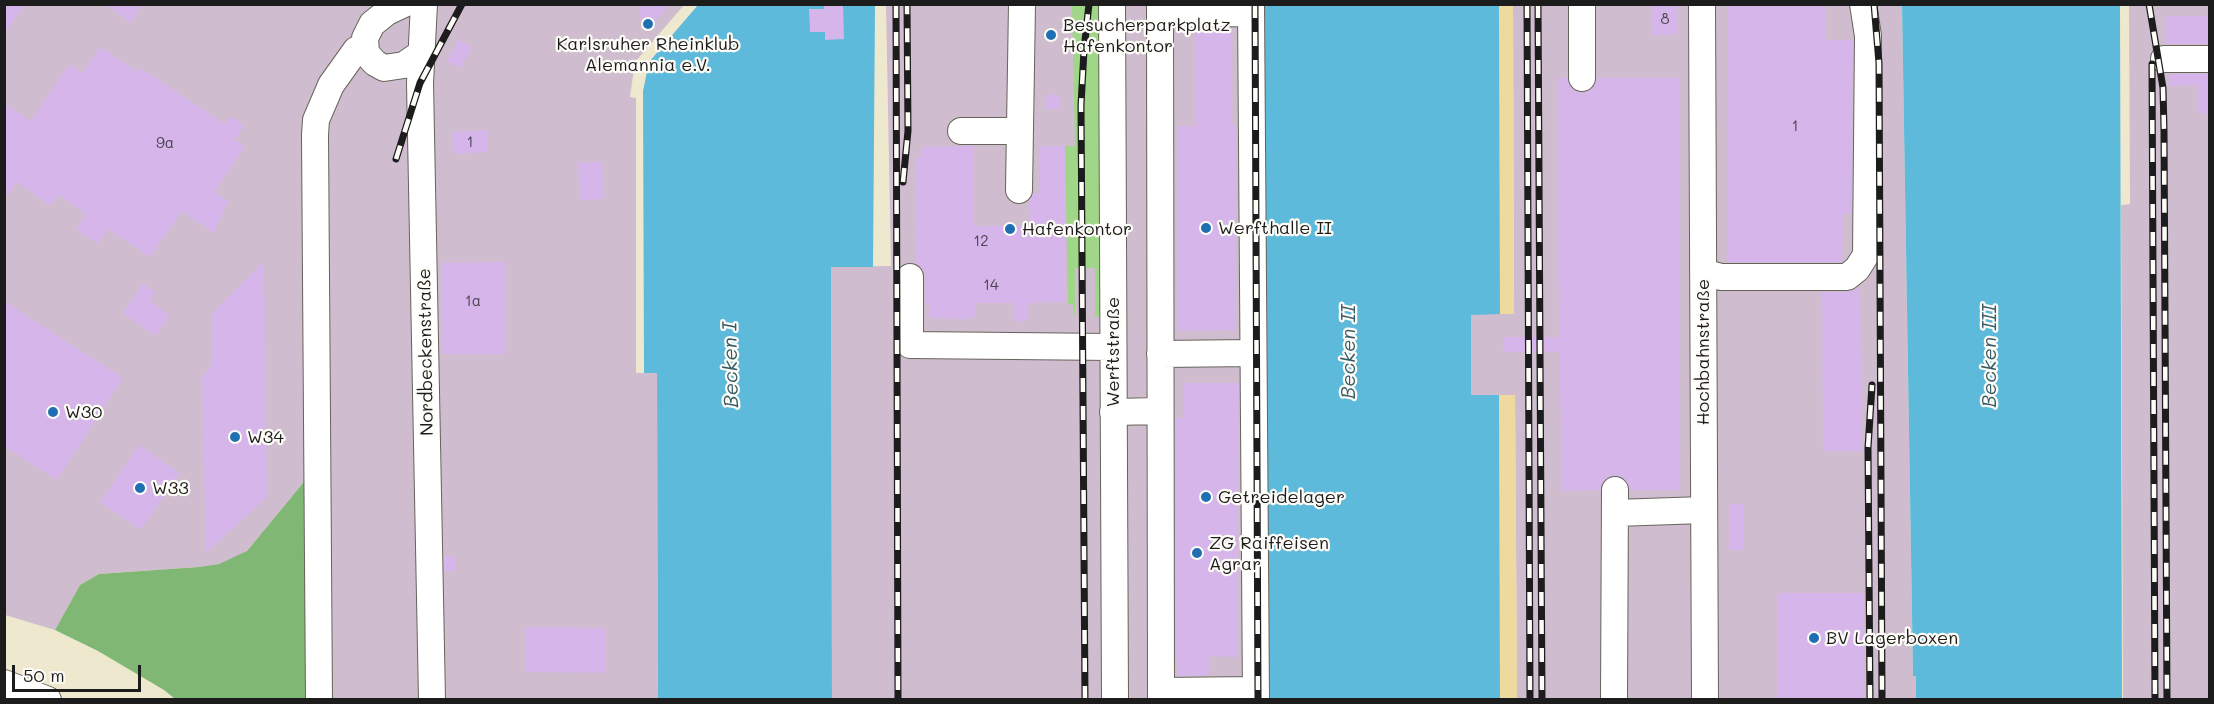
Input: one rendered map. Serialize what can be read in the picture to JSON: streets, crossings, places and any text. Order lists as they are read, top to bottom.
{
  "streets": {
    "street": ["Nordbeckenstraße", "Werftstraße", "Hochbahnstraße"]
  },
  "water": ["Becken II", "Becken III", "Becken I"],
  "places": [
    "Karlsruher Rheinklub Alemannia e.V.",
    "Besucherparkplatz Hafenkontor",
    "Werfthalle II",
    "Hafenkontor",
    "W30",
    "W34",
    "W33",
    "Getreidelager",
    "ZG Raiffeisen Agrar",
    "BV Lagerboxen"
  ],
  "house_numbers": [
    "8",
    "1",
    "1",
    "9a",
    "12",
    "14",
    "1a"
  ],
  "scale_bar": "50 m"
}
